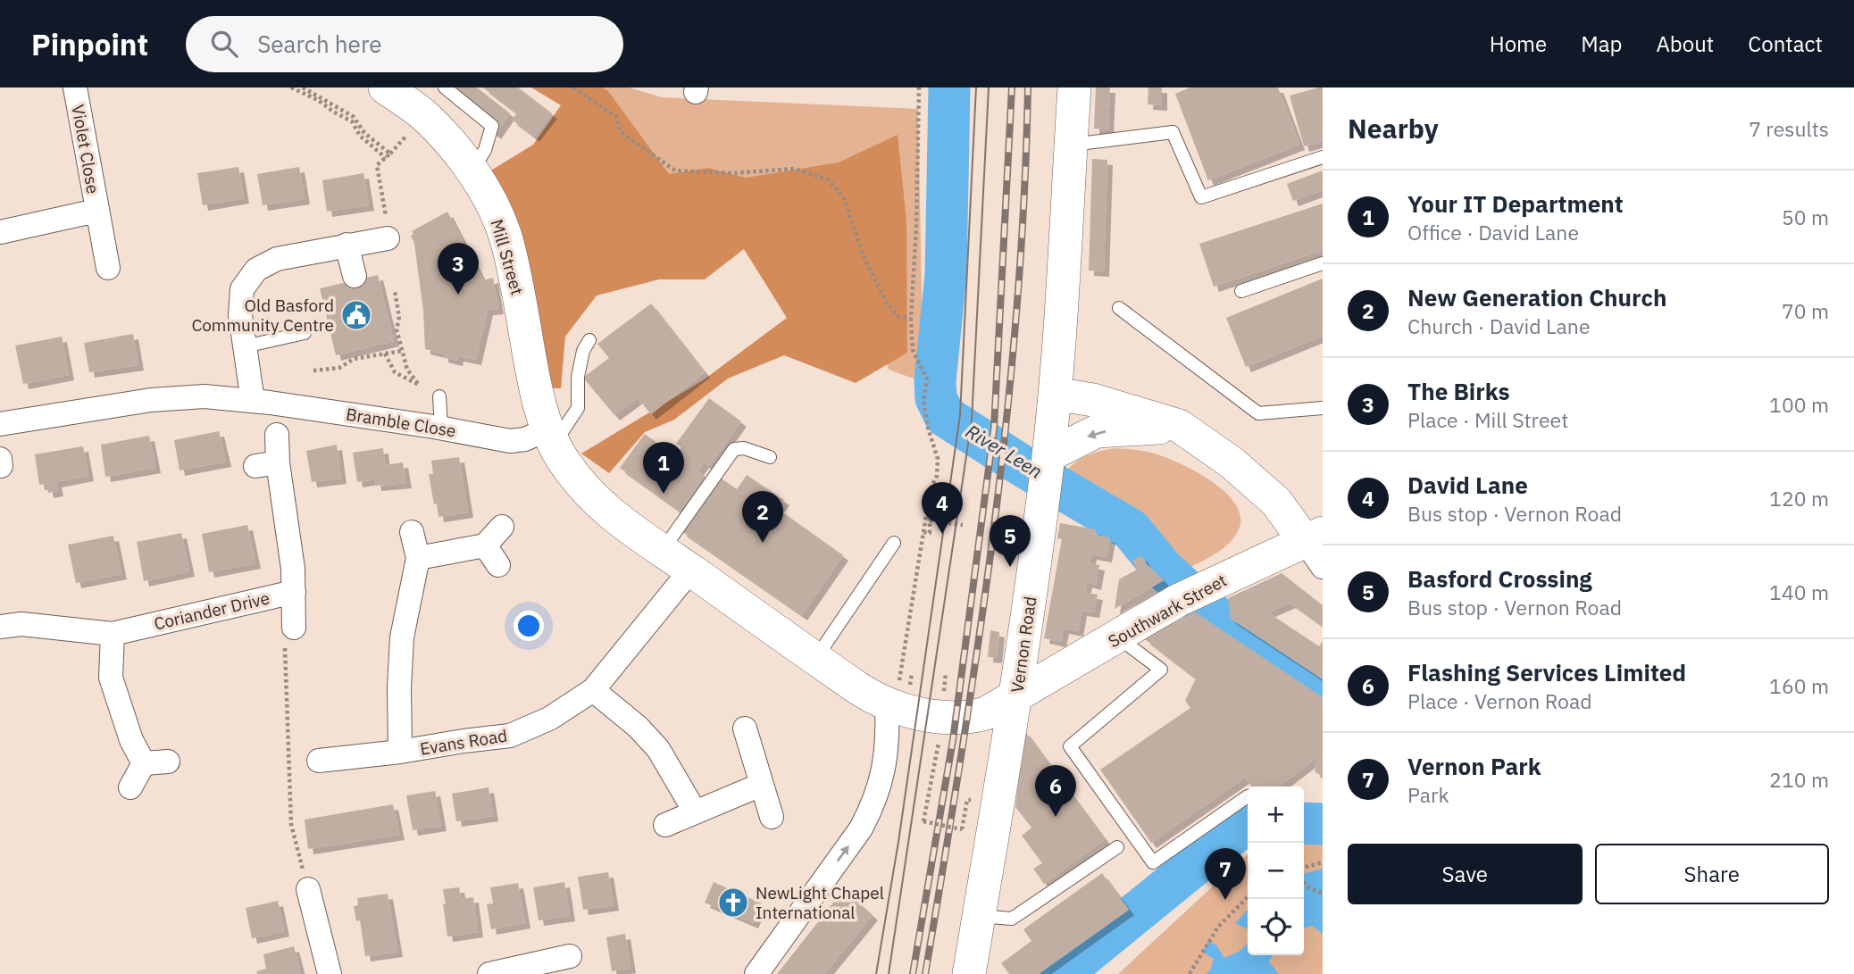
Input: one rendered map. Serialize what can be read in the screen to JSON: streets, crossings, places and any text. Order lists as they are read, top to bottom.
{
  "streets": {
    "main road": ["Mill Street", "Southwark Street", "Vernon Road"],
    "street": [
      "Violet Close",
      "Bramble Close",
      "Coriander Drive",
      "Evans Road"
    ]
  },
  "crossings": [
    ["Mill Street", "Bramble Close"],
    ["Mill Street", "Southwark Street"],
    ["Mill Street", "Evans Road"],
    ["Southwark Street", "Vernon Road"]
  ],
  "water": ["River Leen"],
  "places": {
    "public building": ["Old Basford Community Centre"],
    "church": ["NewLight Chapel International"]
  },
  "page": {
    "header": "Pinpoint",
    "search": "Search here",
    "nav": [
      "Home",
      "Map",
      "About",
      "Contact"
    ],
    "heading": ["Nearby", "7 results"],
    "list": [
      {
        "mark": "1",
        "name": "Your IT Department",
        "note": "Office · David Lane",
        "value": "50 m"
      },
      {
        "mark": "2",
        "name": "New Generation Church",
        "note": "Church · David Lane",
        "value": "70 m"
      },
      {
        "mark": "3",
        "name": "The Birks",
        "note": "Place · Mill Street",
        "value": "100 m"
      },
      {
        "mark": "4",
        "name": "David Lane",
        "note": "Bus stop · Vernon Road",
        "value": "120 m"
      },
      {
        "mark": "5",
        "name": "Basford Crossing",
        "note": "Bus stop · Vernon Road",
        "value": "140 m"
      },
      {
        "mark": "6",
        "name": "Flashing Services Limited",
        "note": "Place · Vernon Road",
        "value": "160 m"
      },
      {
        "mark": "7",
        "name": "Vernon Park",
        "note": "Park",
        "value": "210 m"
      }
    ],
    "pins": [
      "3",
      "1",
      "4",
      "2",
      "5",
      "6",
      "7"
    ],
    "map_buttons": ["+", "−"],
    "buttons": ["Save", "Share"]
  }
}
